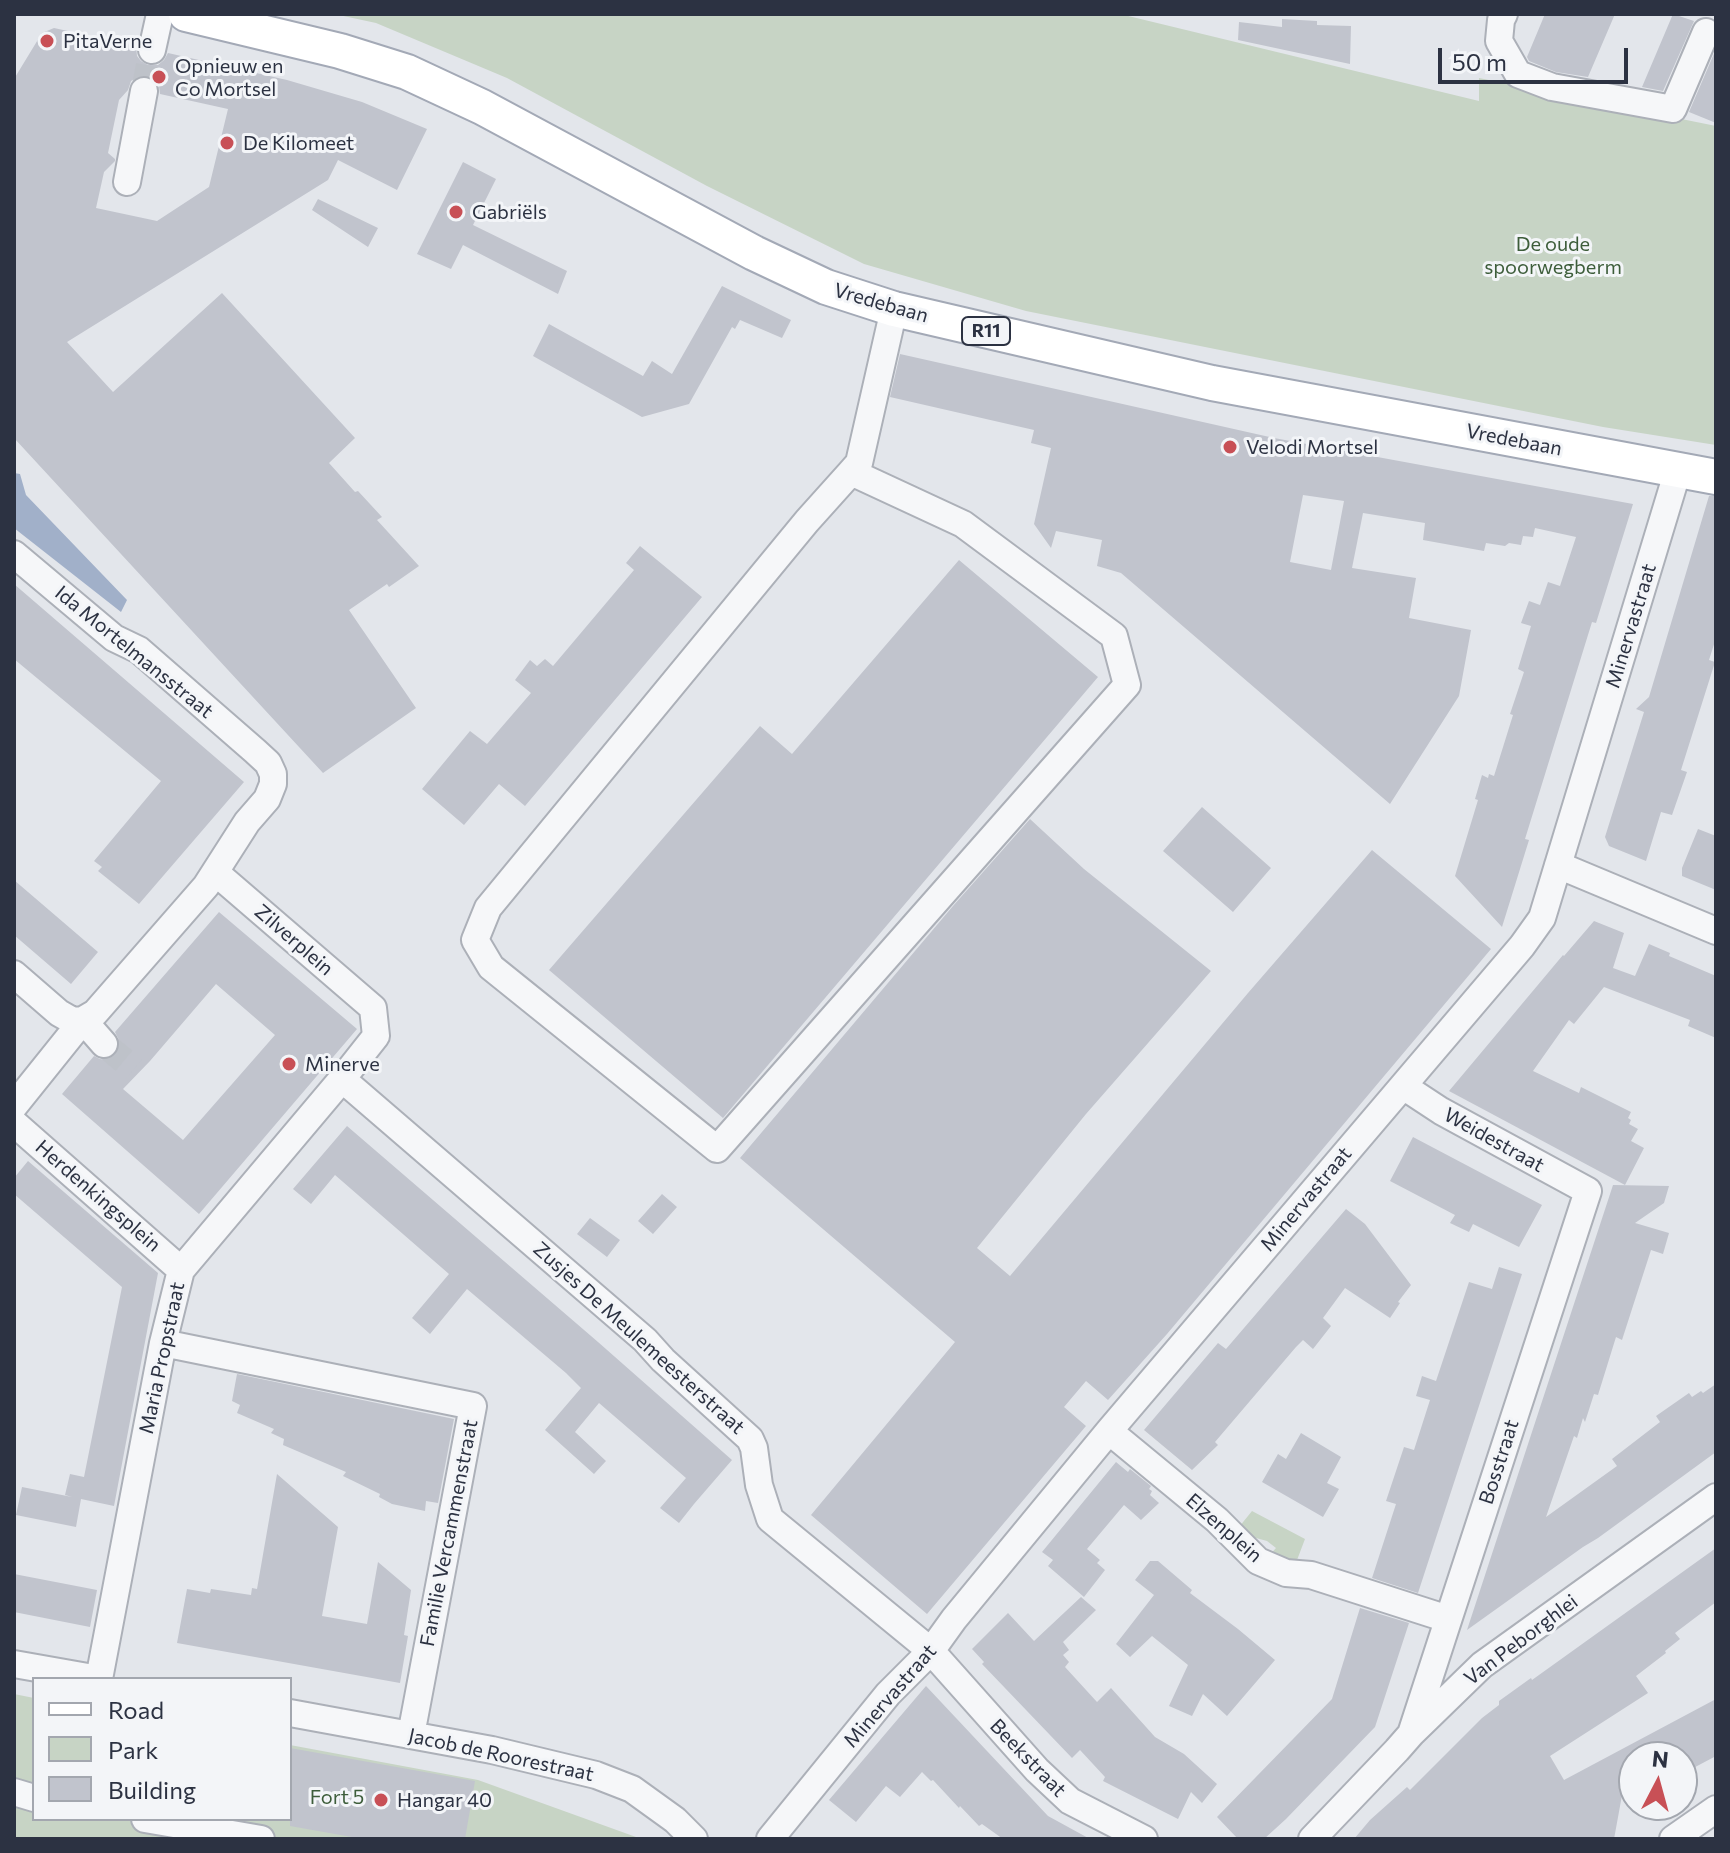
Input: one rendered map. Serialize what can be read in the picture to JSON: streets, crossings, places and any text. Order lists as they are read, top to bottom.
{
  "streets": {
    "main road": ["Vredebaan", "R11"],
    "street": [
      "Minervastraat",
      "Ida Mortelmansstraat",
      "Zilverplein",
      "Weidestraat",
      "Herdenkingsplein",
      "Zusjes De Meulemeesterstraat",
      "Maria Propstraat",
      "Bosstraat",
      "Elzenplein",
      "Familie Vercammenstraat",
      "Van Peborghlei",
      "Jacob de Roorestraat",
      "Beekstraat"
    ]
  },
  "crossings": [
    ["Vredebaan", "Minervastraat"],
    ["Minervastraat", "Weidestraat"],
    ["Minervastraat", "Zusjes De Meulemeesterstraat"],
    ["Minervastraat", "Elzenplein"],
    ["Minervastraat", "Beekstraat"],
    ["Ida Mortelmansstraat", "Zilverplein"],
    ["Zilverplein", "Maria Propstraat"],
    ["Weidestraat", "Bosstraat"],
    ["Herdenkingsplein", "Maria Propstraat"],
    ["Zusjes De Meulemeesterstraat", "Maria Propstraat"],
    ["Zusjes De Meulemeesterstraat", "Beekstraat"],
    ["Maria Propstraat", "Familie Vercammenstraat"],
    ["Bosstraat", "Elzenplein"],
    ["Bosstraat", "Van Peborghlei"],
    ["Familie Vercammenstraat", "Jacob de Roorestraat"]
  ],
  "parks": ["De oude spoorwegberm", "Fort 5"],
  "places": [
    "PitaVerne",
    "Opnieuw en Co Mortsel",
    "De Kilomeet",
    "Gabriëls",
    "Velodi Mortsel",
    "Minerve",
    "Hangar 40"
  ],
  "legend": ["Road", "Park", "Building"],
  "scale_bar": "50 m",
  "north": "top"
}
